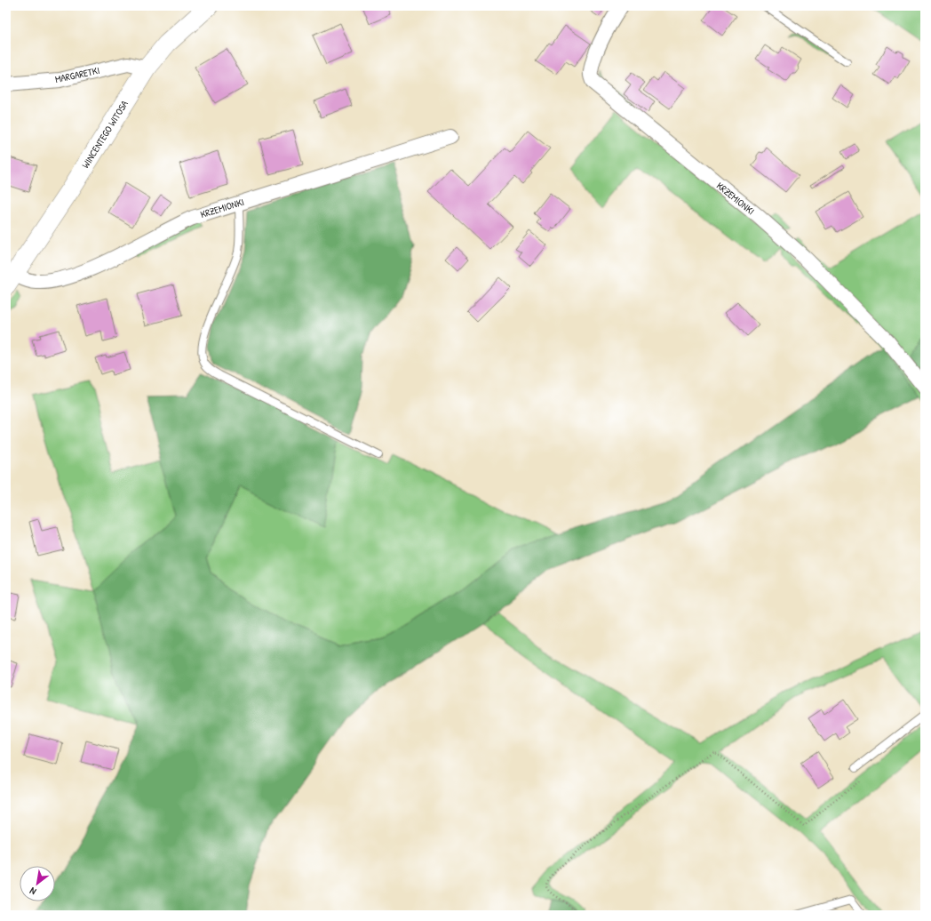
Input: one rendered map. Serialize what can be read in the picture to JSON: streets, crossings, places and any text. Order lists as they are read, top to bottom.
{
  "streets": {
    "street": ["MARGARETKI", "WINCENTEGO WITOSA", "KRZEMIONKI"]
  },
  "crossings": [
    ["MARGARETKI", "WINCENTEGO WITOSA"],
    ["WINCENTEGO WITOSA", "KRZEMIONKI"]
  ],
  "north": "bottom left"
}
